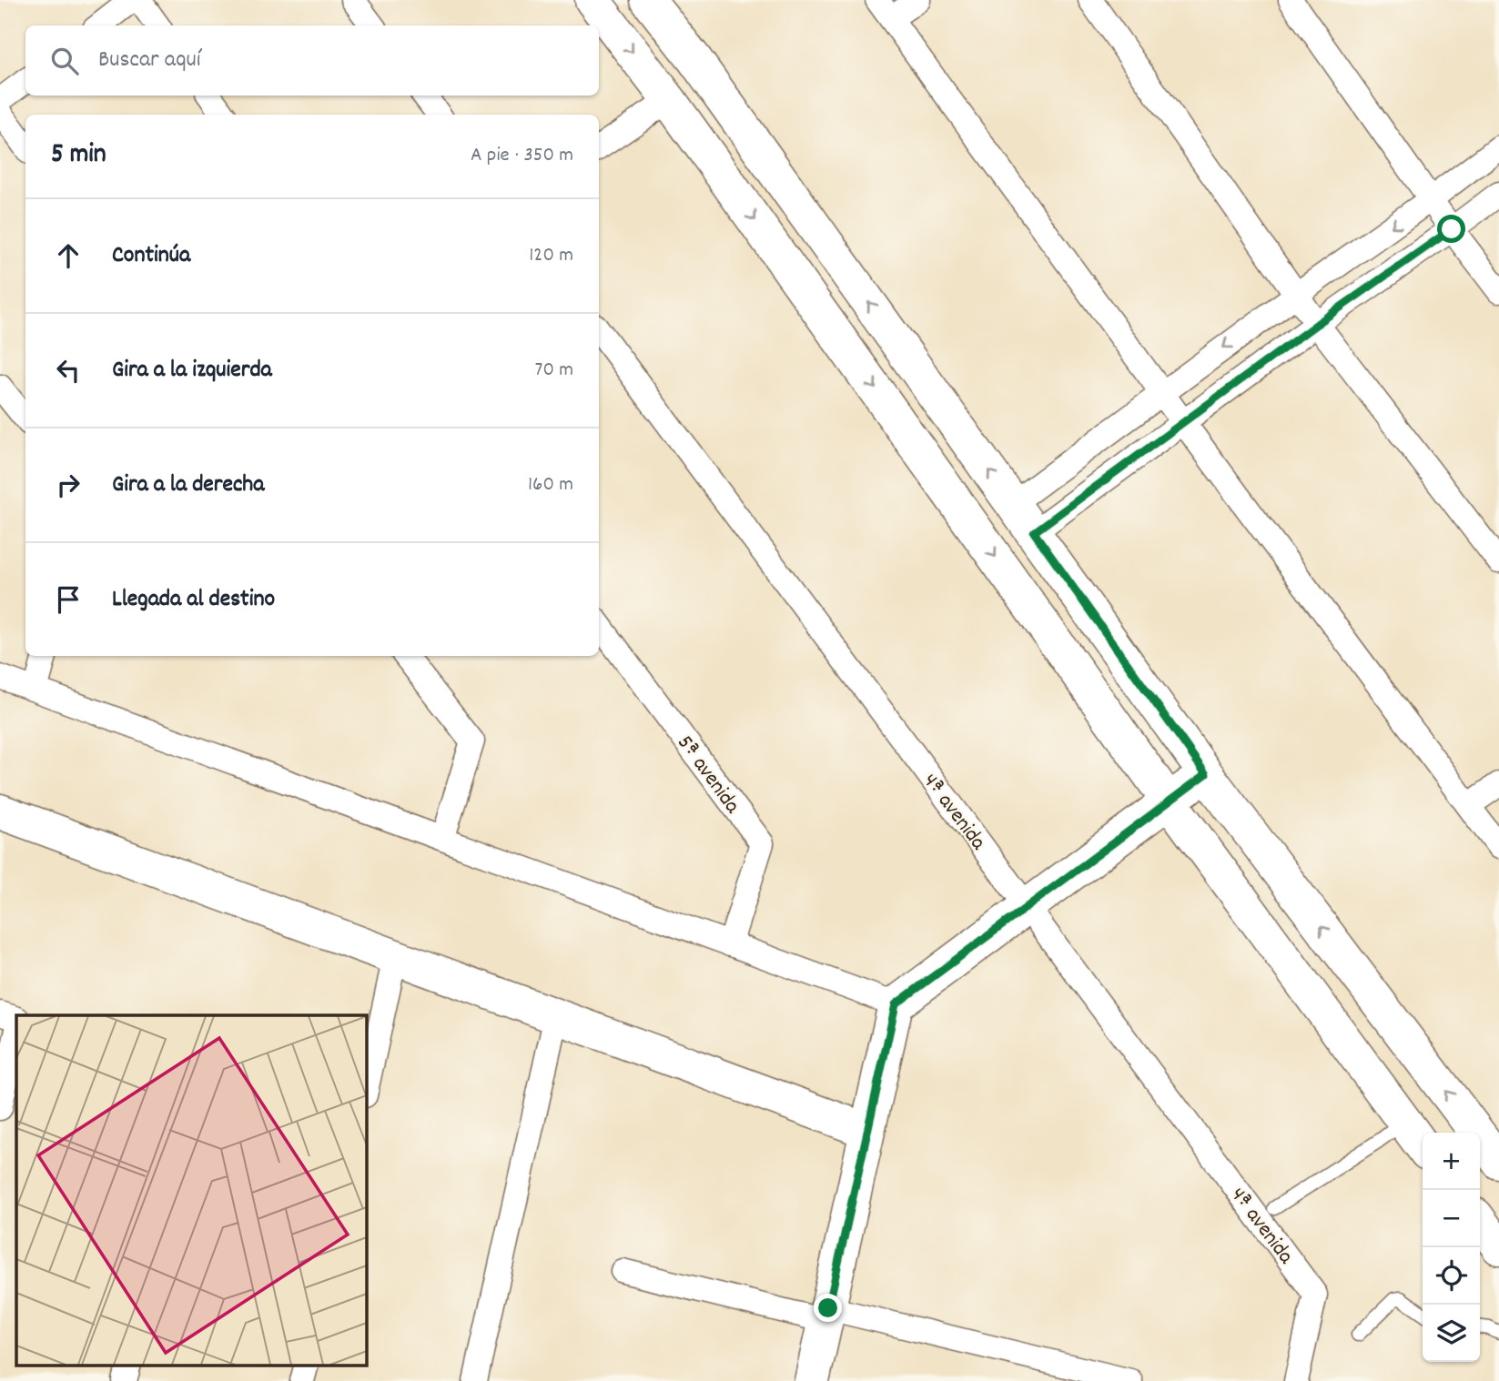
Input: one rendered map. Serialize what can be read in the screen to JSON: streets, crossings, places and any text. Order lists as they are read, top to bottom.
{
  "streets": {
    "street": ["5ª avenida", "4ª avenida"]
  },
  "page": {
    "search": "Buscar aquí",
    "heading": ["5 min", "A pie · 350 m"],
    "list": [
      ["Continúa", "120 m"],
      ["Gira a la izquierda", "70 m"],
      ["Gira a la derecha", "160 m"],
      "Llegada al destino"
    ],
    "map_buttons": ["+", "−"]
  }
}
